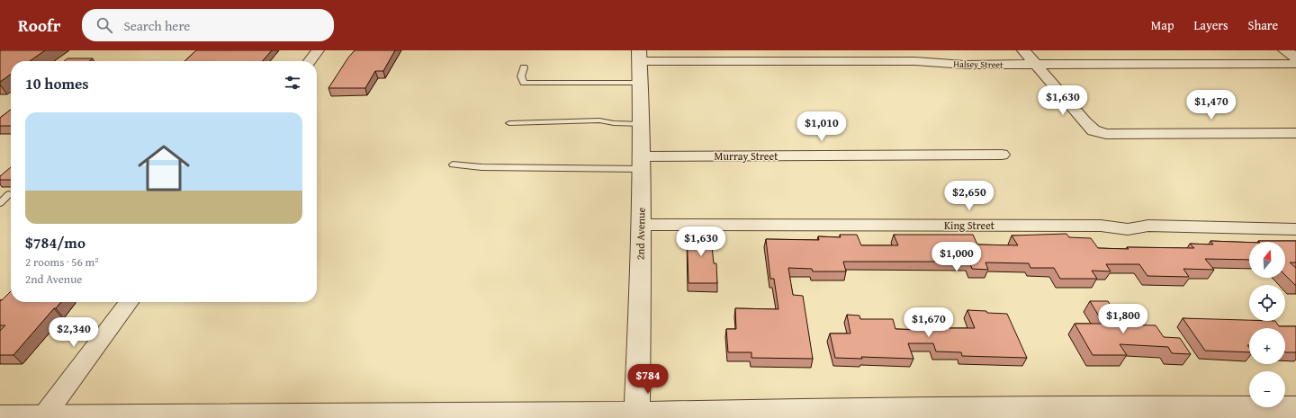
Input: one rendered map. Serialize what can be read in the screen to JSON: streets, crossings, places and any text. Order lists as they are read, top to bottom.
{
  "streets": {
    "street": [
      "Halsey Street",
      "Murray Street",
      "King Street",
      "2nd Avenue"
    ]
  },
  "crossings": [
    ["Halsey Street", "2nd Avenue"],
    ["Murray Street", "2nd Avenue"],
    ["King Street", "2nd Avenue"]
  ],
  "north": "top",
  "page": {
    "header": "Roofr",
    "search": "Search here",
    "nav": ["Map", "Layers", "Share"],
    "heading": "10 homes",
    "price": [
      "$1,630",
      "$1,470",
      "$1,010",
      "$2,650",
      "$1,630",
      "$1,000",
      "$1,800",
      "$1,670",
      "$2,340",
      "$784"
    ],
    "list": [
      {
        "name": "$784/mo",
        "note": "2 rooms · 56 m² · 2nd Avenue"
      }
    ],
    "map_buttons": ["+", "−"]
  }
}
